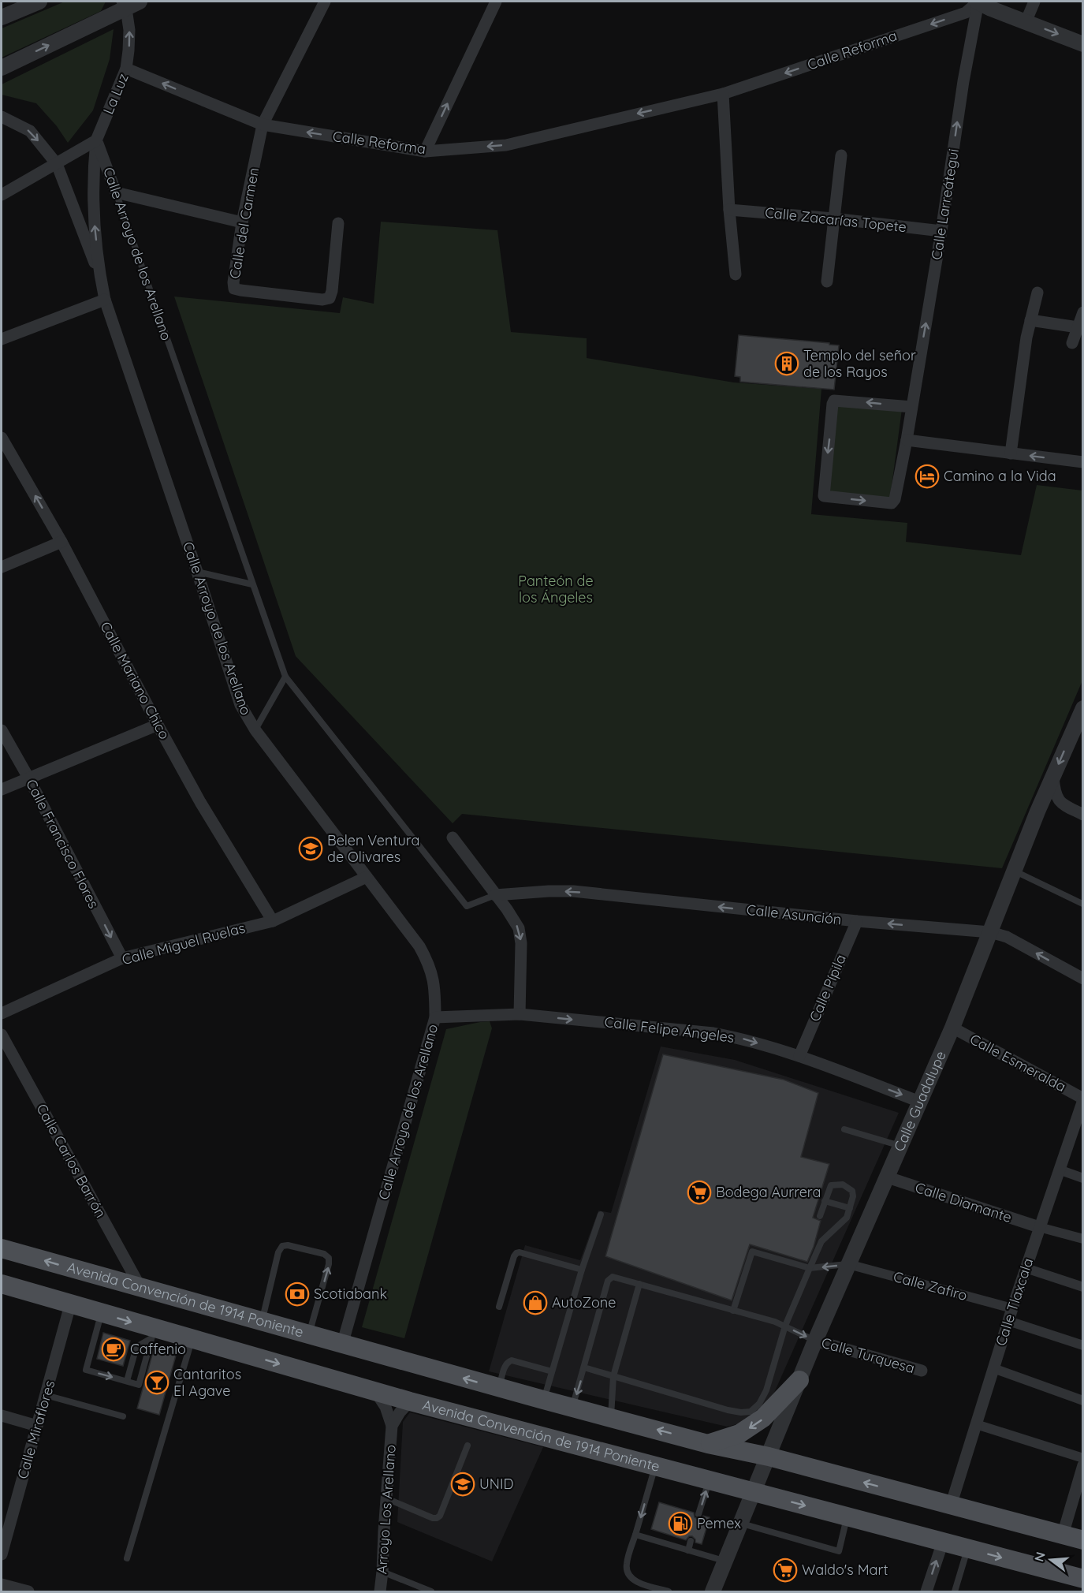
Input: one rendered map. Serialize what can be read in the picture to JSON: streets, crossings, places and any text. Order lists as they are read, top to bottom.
{
  "streets": {
    "main road": ["Avenida Convención de 1914 Poniente"],
    "street": [
      "Calle Reforma",
      "La Luz",
      "Calle Larreátegui",
      "Calle Zacarías Topete",
      "Calle del Carmen",
      "Calle Arroyo de los Arellano",
      "Calle Mariano Chico",
      "Calle Francisco Flores",
      "Calle Asunción",
      "Calle Miguel Ruelas",
      "Calle Pípila",
      "Calle Felipe Ángeles",
      "Calle Esmeralda",
      "Calle Guadalupe",
      "Calle Carlos Barrón",
      "Calle Diamante",
      "Calle Zafiro",
      "Calle Tlaxcala",
      "Calle Turquesa",
      "Calle Miraflores",
      "Arroyo Los Arellano"
    ]
  },
  "crossings": [
    ["Calle Reforma", "La Luz"],
    ["Calle Reforma", "Calle Larreátegui"],
    ["Calle Reforma", "Calle del Carmen"],
    ["La Luz", "Calle Arroyo de los Arellano"],
    ["Calle Larreátegui", "Calle Zacarías Topete"],
    ["Calle Arroyo de los Arellano", "Calle Asunción"],
    ["Calle Arroyo de los Arellano", "Calle Miguel Ruelas"],
    ["Calle Arroyo de los Arellano", "Calle Felipe Ángeles"],
    ["Calle Arroyo de los Arellano", "Avenida Convención de 1914 Poniente"],
    ["Calle Mariano Chico", "Calle Miguel Ruelas"],
    ["Calle Francisco Flores", "Calle Miguel Ruelas"],
    ["Calle Asunción", "Calle Pípila"],
    ["Calle Asunción", "Calle Guadalupe"],
    ["Calle Pípila", "Calle Felipe Ángeles"],
    ["Calle Felipe Ángeles", "Calle Guadalupe"],
    ["Calle Esmeralda", "Calle Guadalupe"],
    ["Calle Esmeralda", "Calle Tlaxcala"],
    ["Calle Guadalupe", "Calle Diamante"],
    ["Calle Guadalupe", "Calle Zafiro"],
    ["Calle Guadalupe", "Avenida Convención de 1914 Poniente"],
    ["Calle Guadalupe", "Calle Turquesa"],
    ["Calle Carlos Barrón", "Avenida Convención de 1914 Poniente"],
    ["Calle Diamante", "Calle Tlaxcala"],
    ["Calle Zafiro", "Calle Tlaxcala"],
    ["Avenida Convención de 1914 Poniente", "Calle Tlaxcala"],
    ["Avenida Convención de 1914 Poniente", "Calle Miraflores"],
    ["Avenida Convención de 1914 Poniente", "Arroyo Los Arellano"]
  ],
  "one_way": [
    "Calle Reforma",
    "La Luz",
    "Calle Francisco Flores",
    "Calle Asunción",
    "Calle Felipe Ángeles"
  ],
  "parks": ["Panteón de los Ángeles"],
  "places": {
    "building": ["Templo del señor de los Rayos"],
    "hotel": ["Camino a la Vida"],
    "school or university": ["Belen Ventura de Olivares", "UNID"],
    "supermarket": ["Bodega Aurrera", "Waldo's Mart"],
    "bank": ["Scotiabank"],
    "shop": ["AutoZone"],
    "cafe": ["Caffenio"],
    "bar": ["Cantaritos El Agave"],
    "fuel station": ["Pemex"]
  },
  "north": "left"
}
